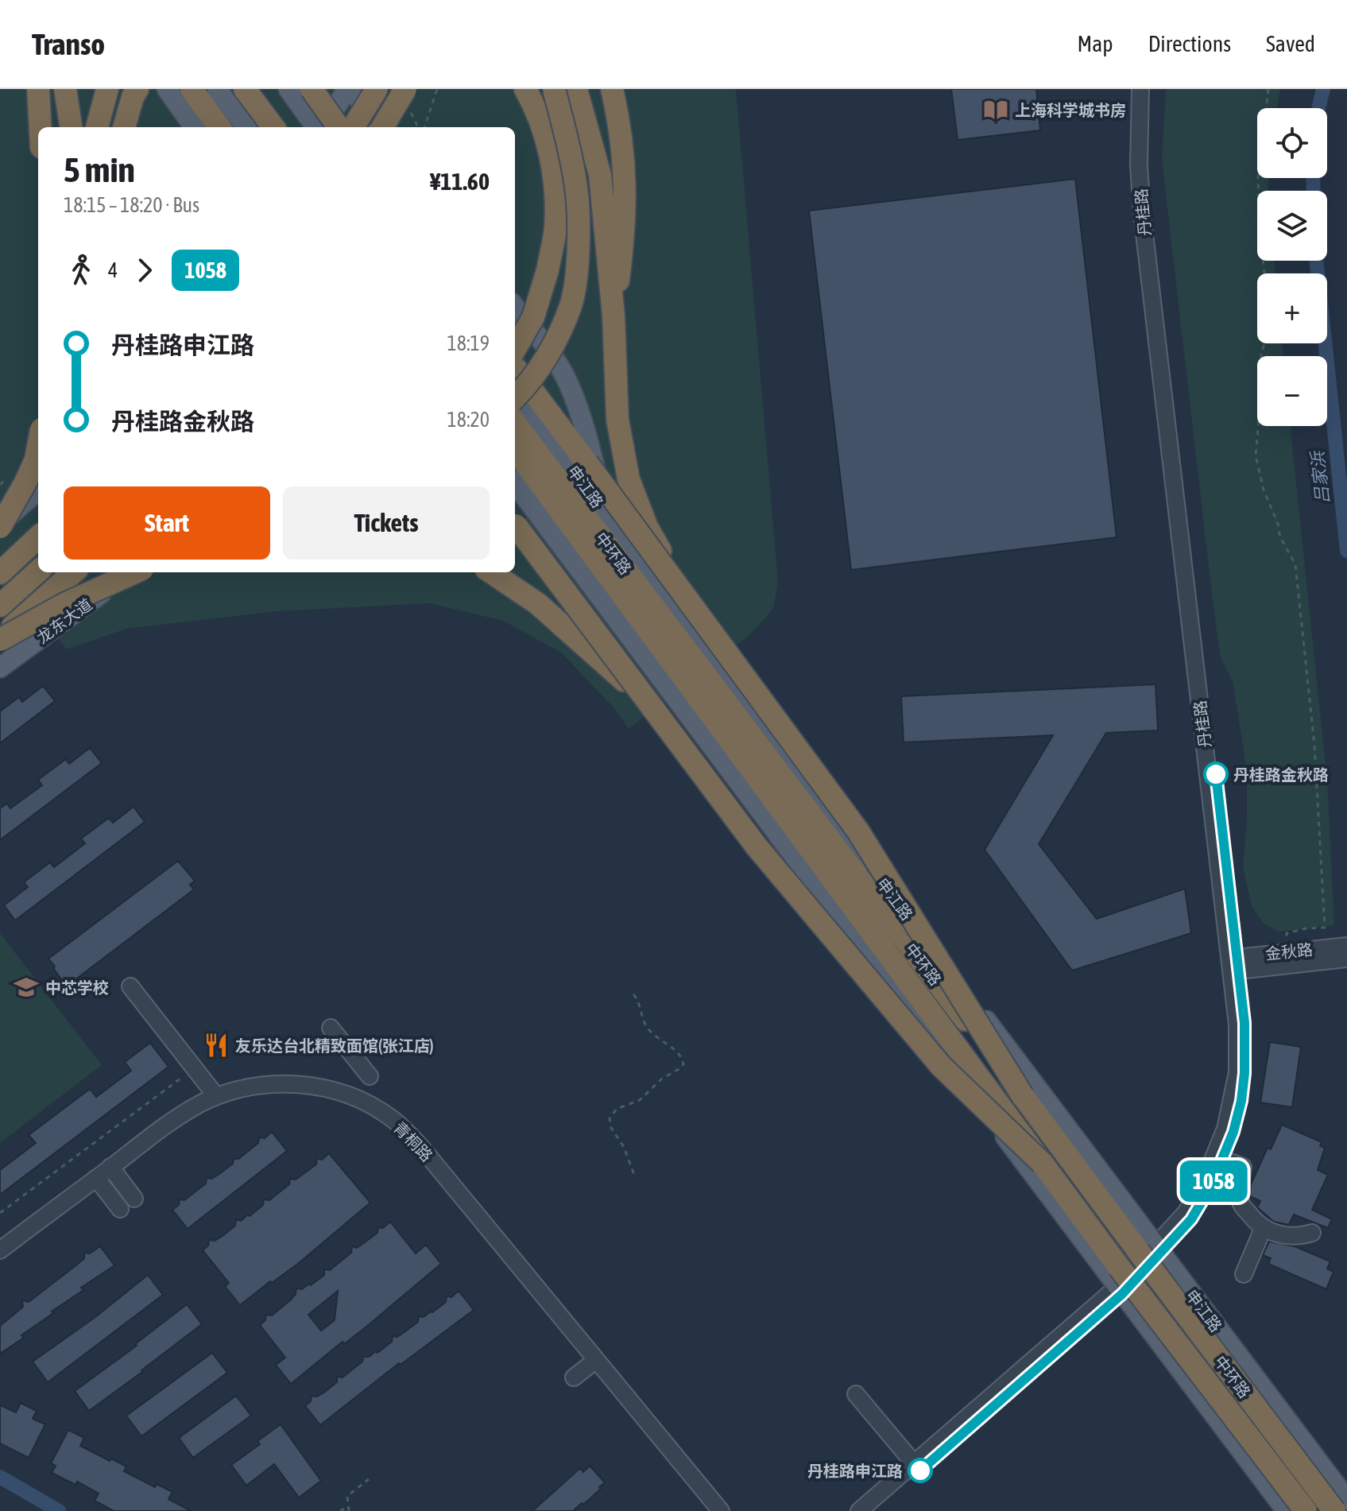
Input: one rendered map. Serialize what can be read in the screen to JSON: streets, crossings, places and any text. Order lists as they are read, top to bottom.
{
  "streets": {
    "highway": ["中环路"],
    "main road": ["申江路", "龙东大道"],
    "street": ["丹桂路", "金秋路", "青桐路"]
  },
  "crossings": [
    ["丹桂路", "申江路"],
    ["丹桂路", "中环路"],
    ["丹桂路", "金秋路"]
  ],
  "water": ["吕家浜"],
  "places": {
    "library": ["上海科学城书房"],
    "other": ["丹桂路金秋路", "丹桂路申江路"],
    "school or university": ["中芯学校"],
    "restaurant": ["友乐达台北精致面馆(张江店)"]
  },
  "lines": ["bus line 1058"],
  "page": {
    "header": "Transo",
    "nav": ["Map", "Directions", "Saved"],
    "on_map": "1058",
    "map_buttons": ["+", "−"],
    "heading": ["5 min", "18:15 – 18:20 · Bus", "¥11.60"],
    "legs": ["4", "1058"],
    "list": [
      {
        "name": "丹桂路申江路",
        "value": "18:19"
      },
      {
        "name": "丹桂路金秋路",
        "value": "18:20"
      }
    ],
    "buttons": ["Start", "Tickets"]
  }
}
